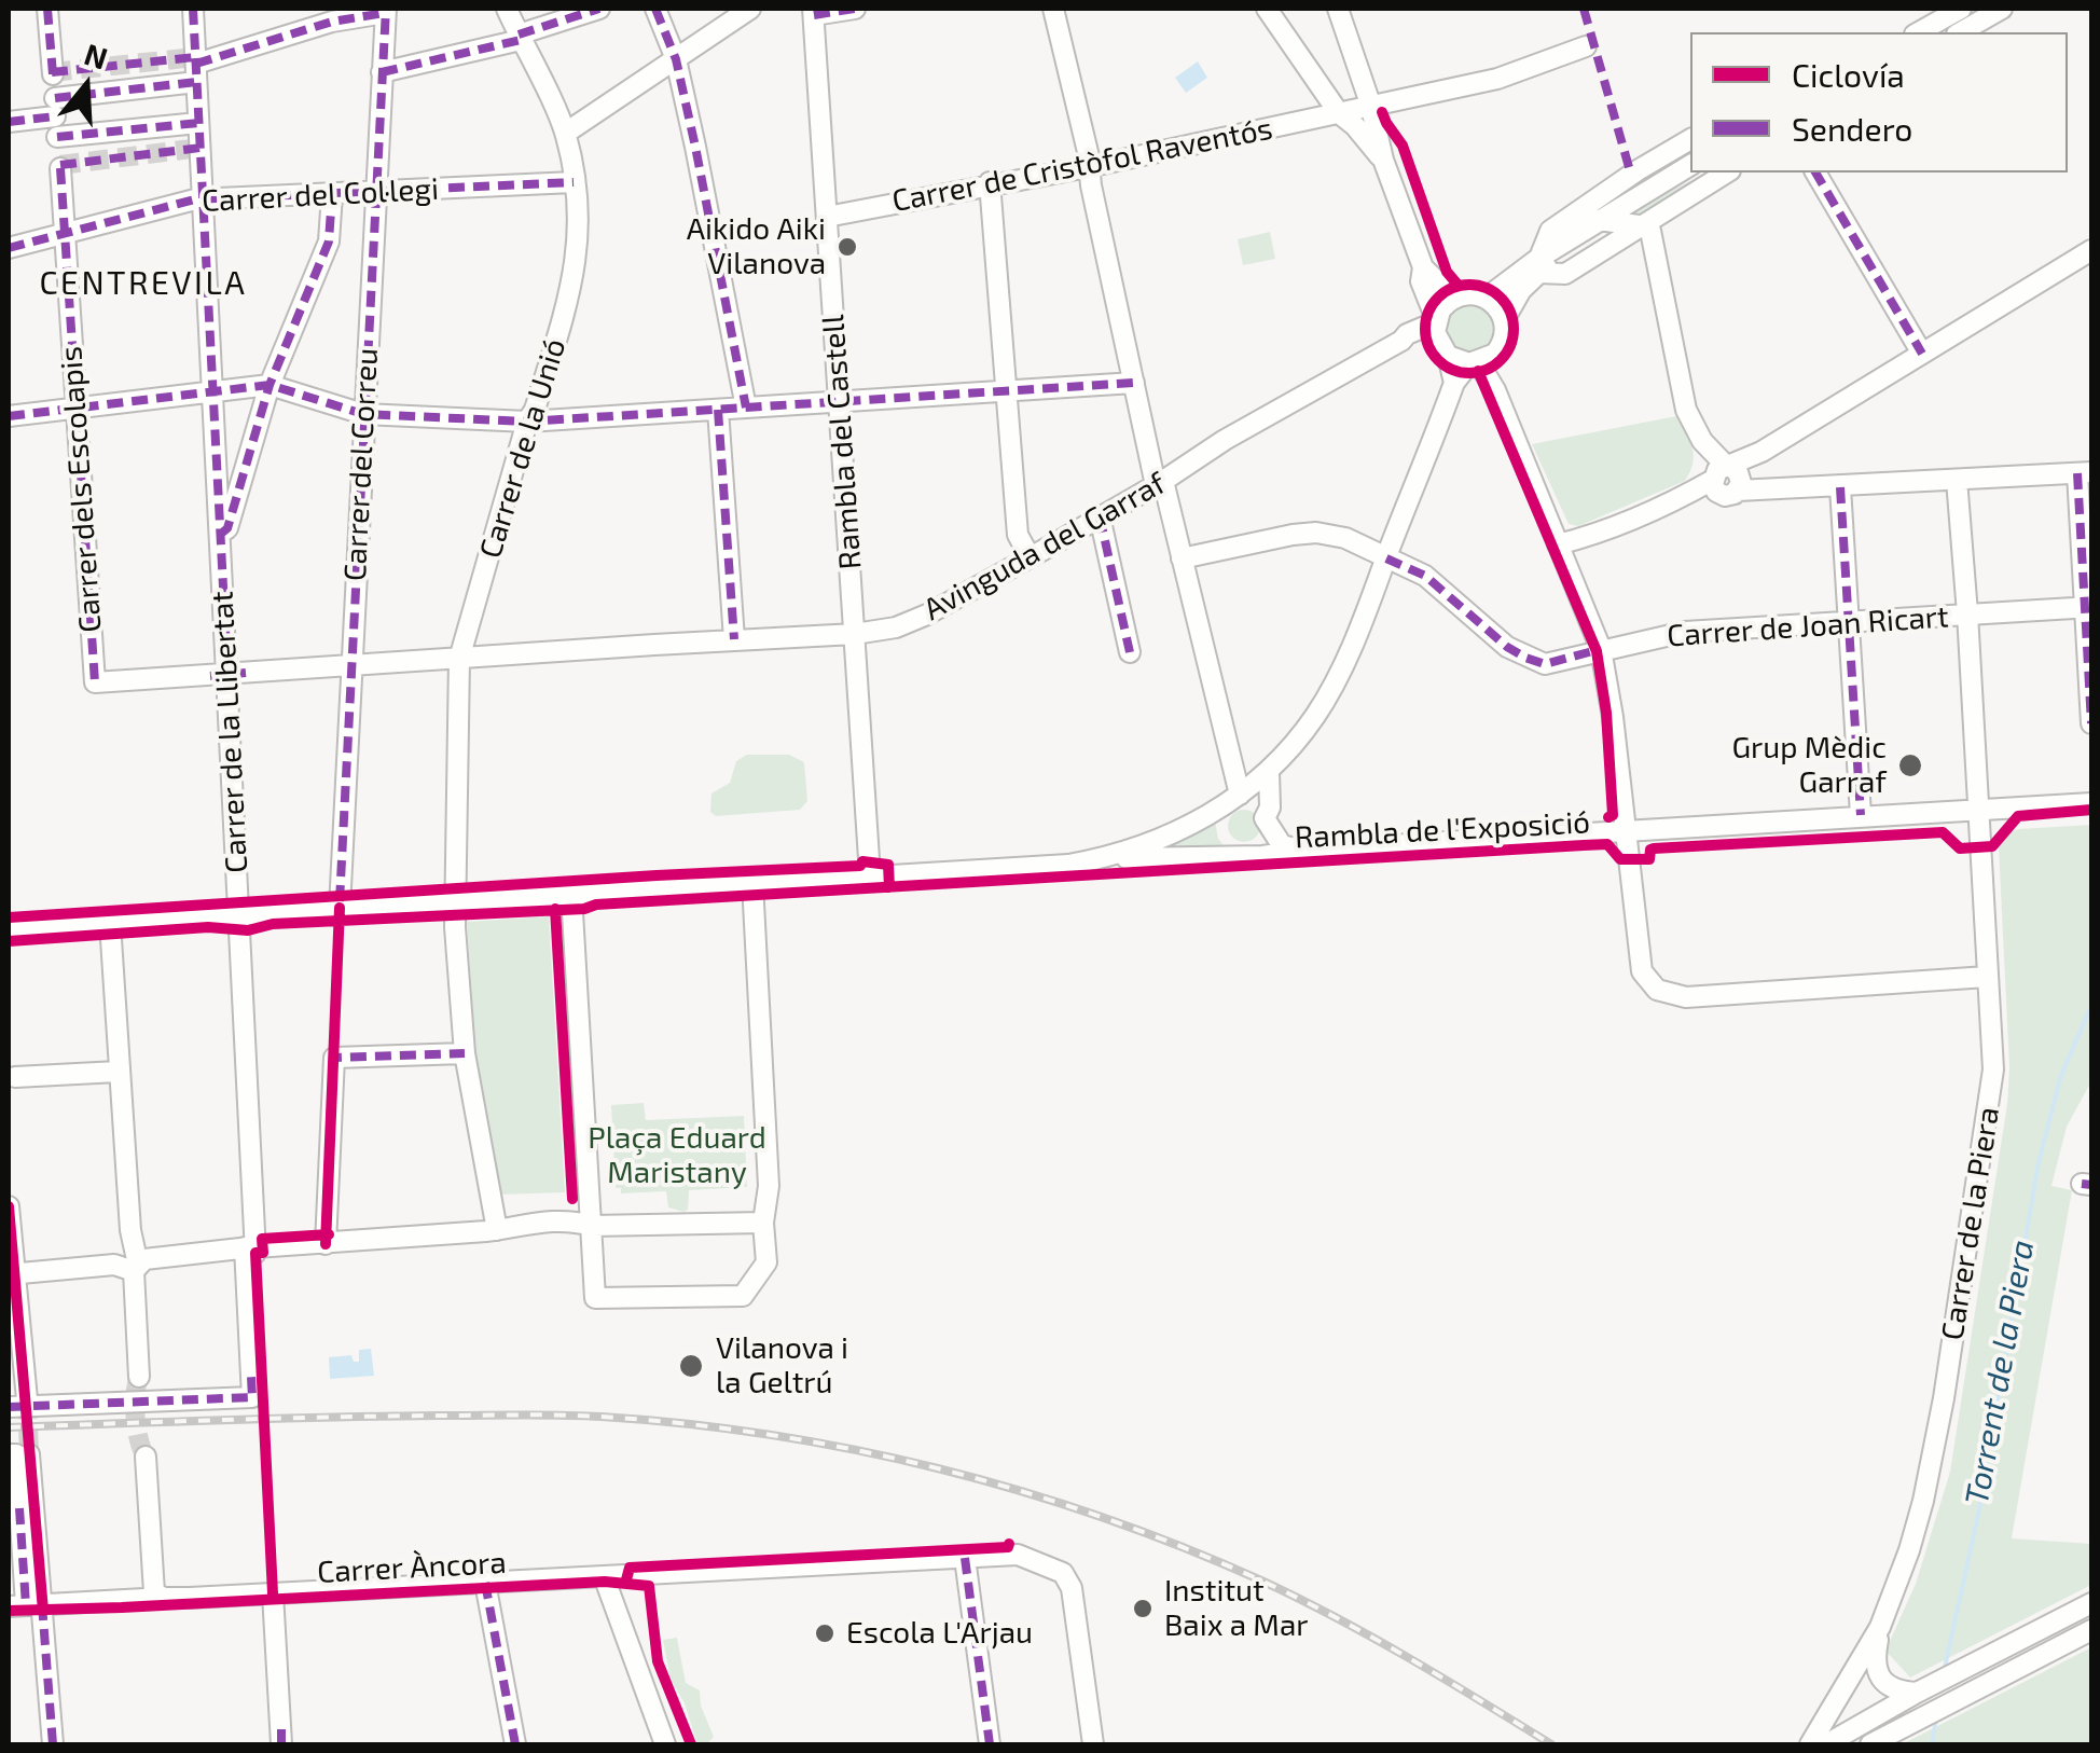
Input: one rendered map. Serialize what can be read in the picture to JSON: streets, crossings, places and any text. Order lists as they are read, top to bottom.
{
  "streets": {
    "street": [
      "Carrer de Cristòfol Raventós",
      "Carrer del Col·legi",
      "Rambla del Castell",
      "Carrer de la Unió",
      "Carrer del Correu",
      "Carrer dels Escolapis",
      "Avinguda del Garraf",
      "Carrer de Joan Ricart",
      "Carrer de la Llibertat",
      "Rambla de l'Exposició",
      "Carrer de la Piera",
      "Carrer Àncora"
    ]
  },
  "crossings": [
    ["Carrer de Cristòfol Raventós", "Rambla del Castell"],
    ["Carrer del Col·legi", "Carrer de la Unió"],
    ["Carrer del Col·legi", "Carrer del Correu"],
    ["Carrer del Col·legi", "Carrer dels Escolapis"],
    ["Carrer del Col·legi", "Carrer de la Llibertat"],
    ["Rambla del Castell", "Avinguda del Garraf"],
    ["Rambla del Castell", "Rambla de l'Exposició"],
    ["Carrer de la Unió", "Avinguda del Garraf"],
    ["Carrer de la Unió", "Rambla de l'Exposició"],
    ["Carrer del Correu", "Avinguda del Garraf"],
    ["Carrer del Correu", "Rambla de l'Exposició"],
    ["Carrer dels Escolapis", "Avinguda del Garraf"],
    ["Avinguda del Garraf", "Carrer de la Llibertat"],
    ["Avinguda del Garraf", "Rambla de l'Exposició"],
    ["Carrer de Joan Ricart", "Rambla de l'Exposició"],
    ["Carrer de Joan Ricart", "Carrer de la Piera"],
    ["Carrer de la Llibertat", "Rambla de l'Exposició"],
    ["Rambla de l'Exposició", "Carrer de la Piera"]
  ],
  "districts": ["CENTREVILA"],
  "water": ["Torrent de la Piera"],
  "parks": ["Plaça Eduard Maristany"],
  "places": [
    "Aikido Aiki Vilanova",
    "Grup Mèdic Garraf",
    "Vilanova i la Geltrú",
    "Institut Baix a Mar",
    "Escola L'Arjau"
  ],
  "legend": ["Ciclovía", "Sendero"],
  "north": "top"
}
